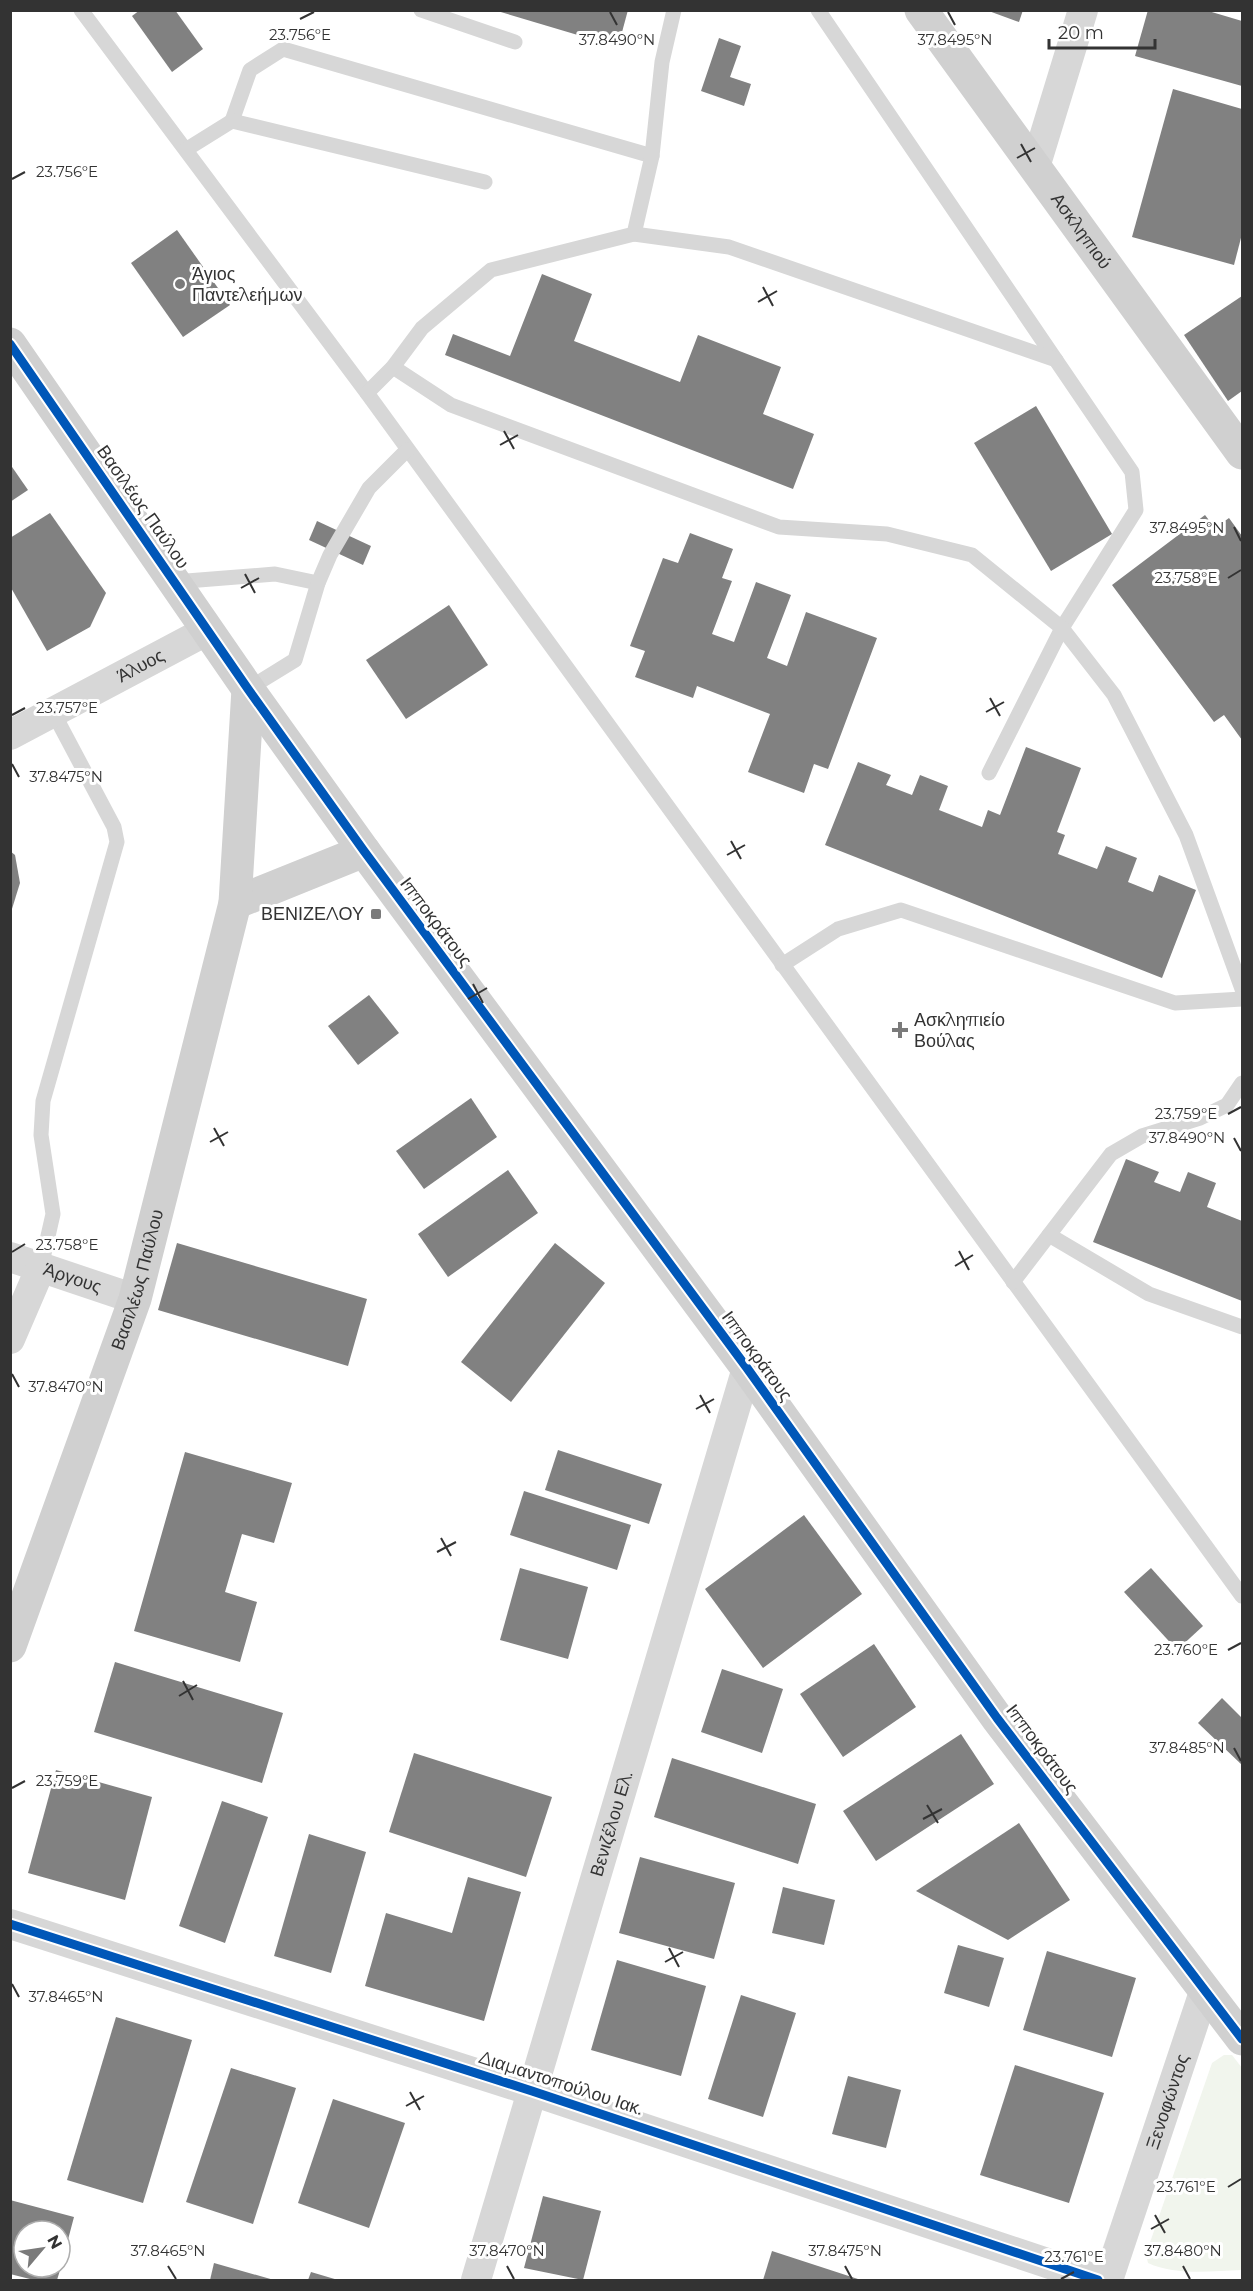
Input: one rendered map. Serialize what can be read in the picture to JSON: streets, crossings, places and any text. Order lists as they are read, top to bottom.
{
  "streets": {
    "street": [
      "Ασκληπιού",
      "Βασιλέως Παύλου",
      "Άλυος",
      "Ιπποκράτους",
      "Άργους",
      "Βενιζέλου Ελ.",
      "Διαμαντοπούλου Ιακ.",
      "Ξενοφώντος"
    ]
  },
  "crossings": [
    ["Βασιλέως Παύλου", "Άλυος"],
    ["Βασιλέως Παύλου", "Ιπποκράτους"],
    ["Βασιλέως Παύλου", "Άργους"],
    ["Ιπποκράτους", "Βενιζέλου Ελ."],
    ["Ιπποκράτους", "Ξενοφώντος"],
    ["Βενιζέλου Ελ.", "Διαμαντοπούλου Ιακ."]
  ],
  "places": {
    "other": ["Άγιος Παντελεήμων"],
    "transit": ["ΒΕΝΙΖΕΛΟΥ"],
    "health": ["Ασκληπιείο Βούλας"]
  },
  "scale_bar": "20 m",
  "north": "top right",
  "coordinates": [
    "23.756°E",
    "37.8490°N",
    "37.8495°N",
    "23.758°E",
    "23.757°E",
    "37.8475°N",
    "23.759°E",
    "37.8470°N",
    "23.760°E",
    "37.8485°N",
    "37.8465°N",
    "23.761°E",
    "37.8480°N"
  ]
}
